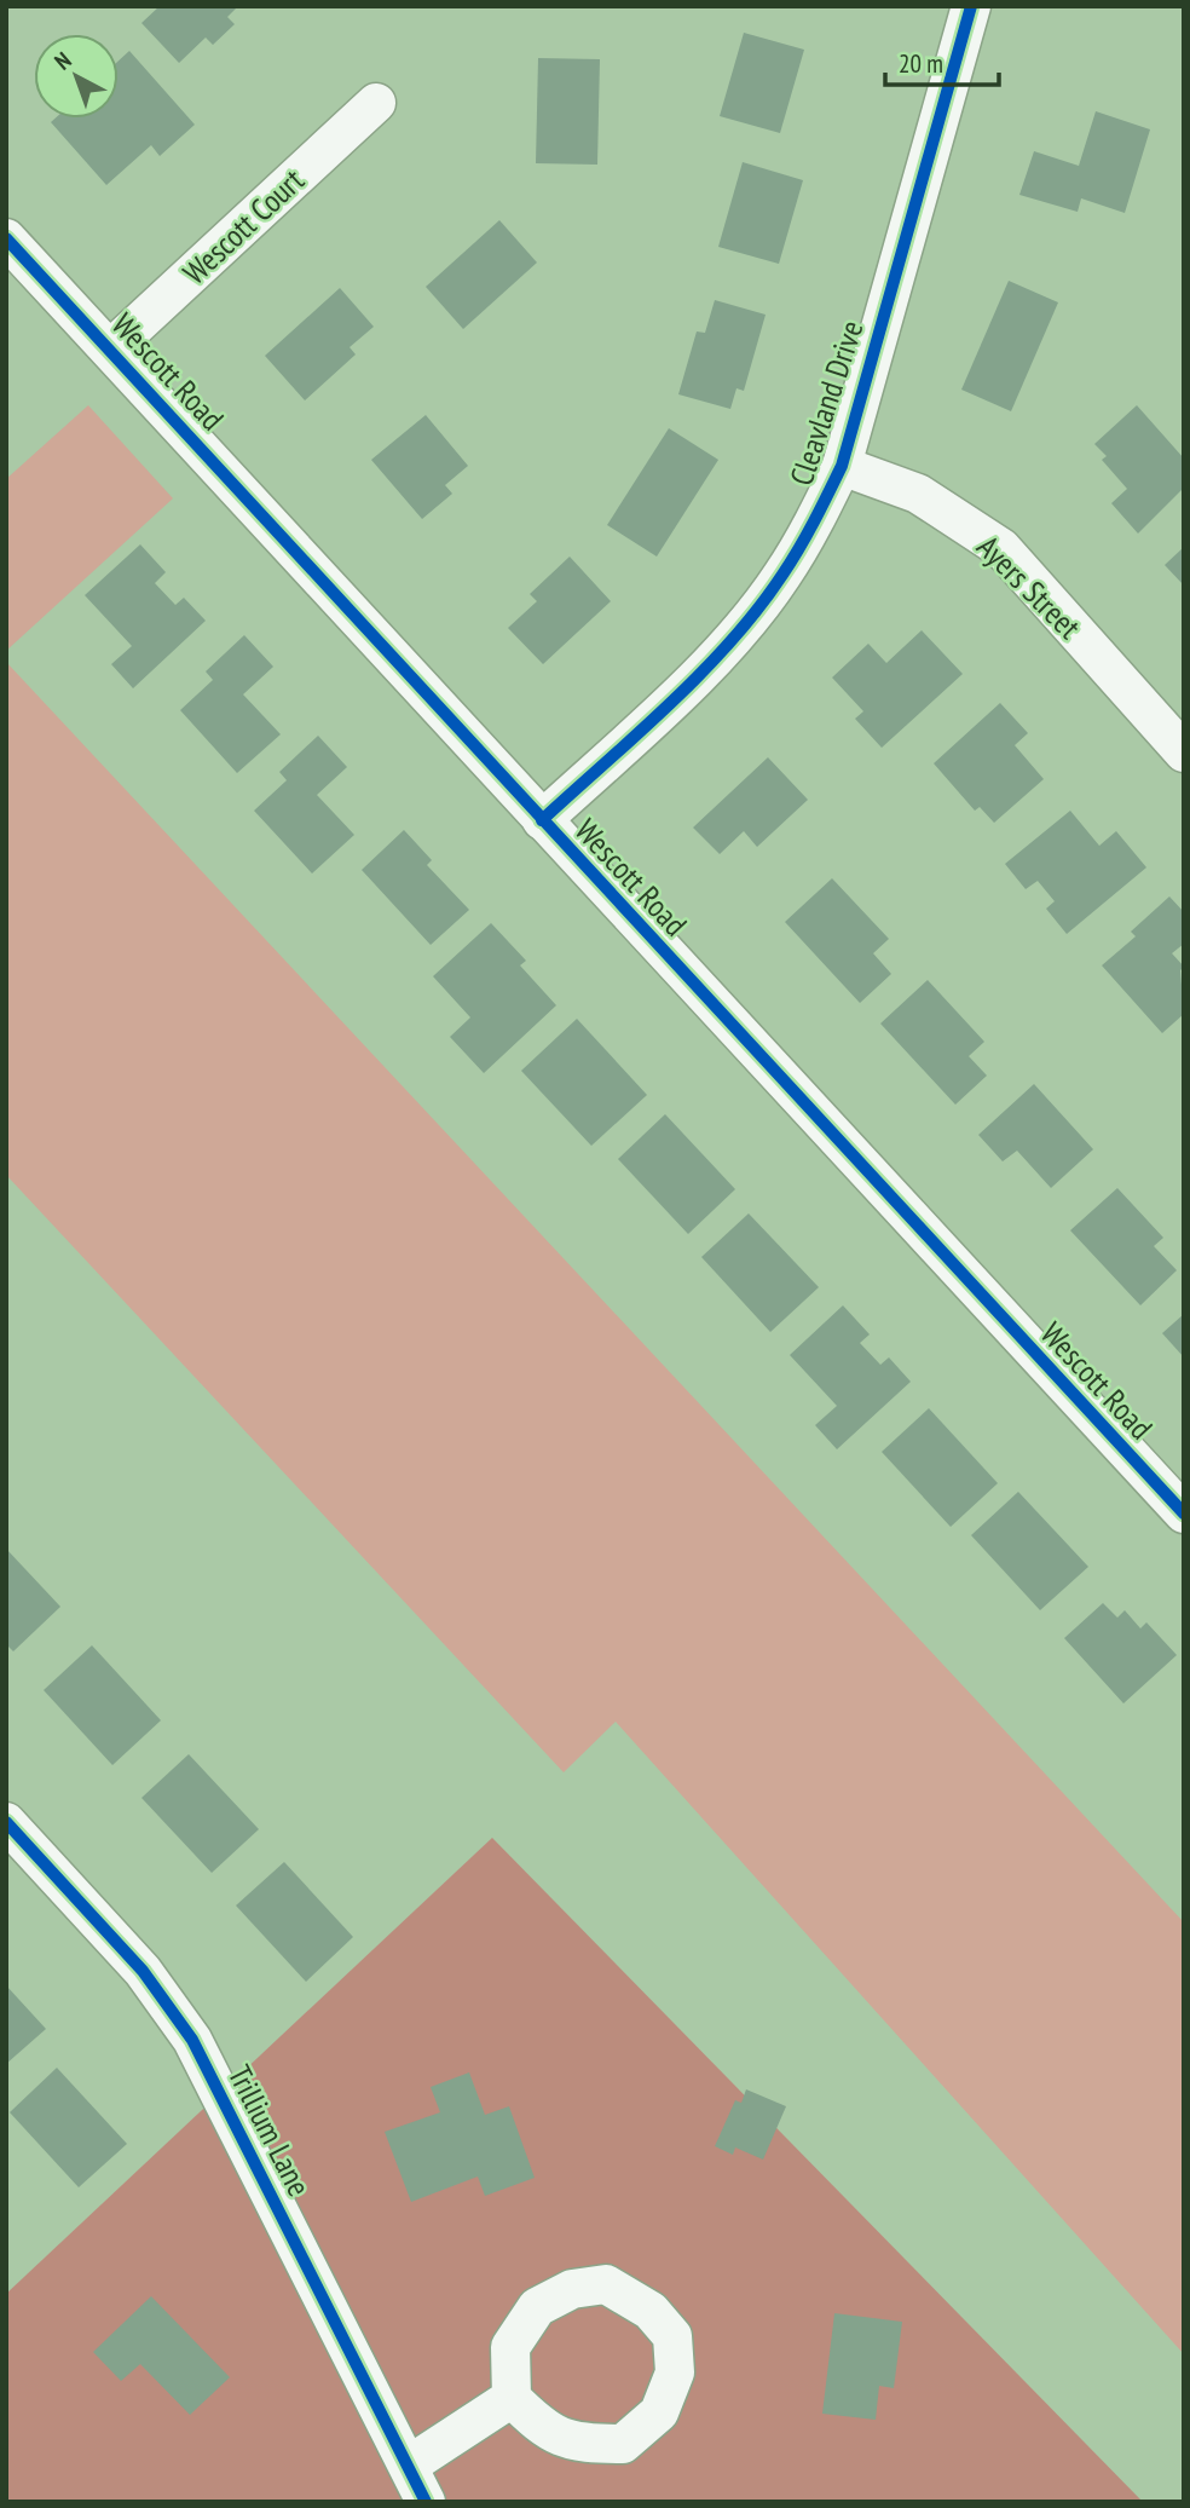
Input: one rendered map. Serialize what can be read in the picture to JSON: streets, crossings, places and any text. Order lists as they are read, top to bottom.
{
  "streets": {
    "street": [
      "Wescott Court",
      "Wescott Road",
      "Cleavland Drive",
      "Ayers Street",
      "Trillium Lane"
    ]
  },
  "crossings": [
    ["Wescott Court", "Wescott Road"],
    ["Wescott Road", "Cleavland Drive"],
    ["Cleavland Drive", "Ayers Street"]
  ],
  "scale_bar": "20 m",
  "north": "top left"
}
